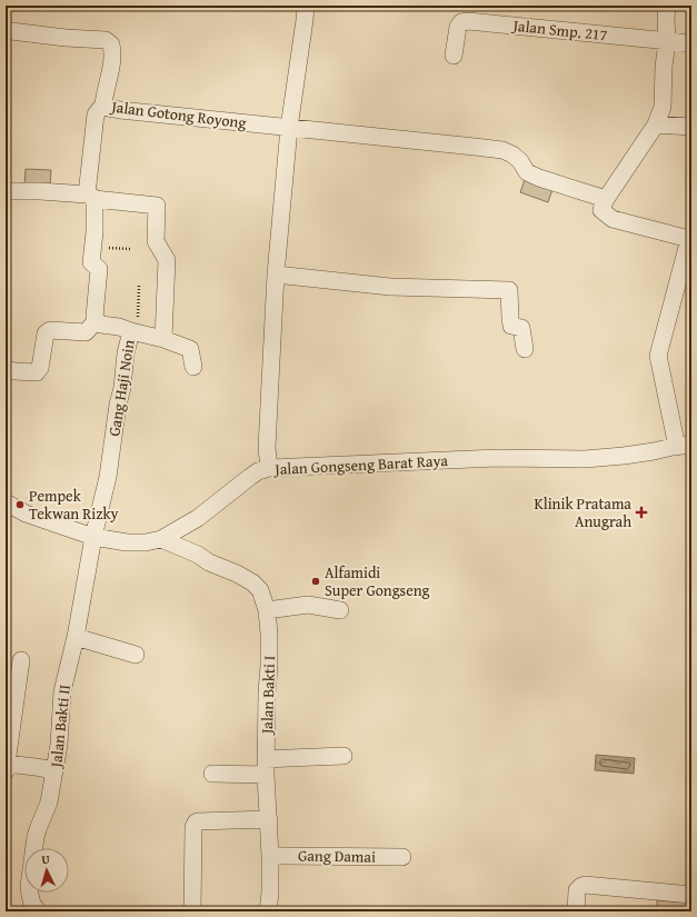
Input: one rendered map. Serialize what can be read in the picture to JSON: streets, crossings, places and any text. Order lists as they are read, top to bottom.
{
  "streets": {
    "street": [
      "Jalan Smp. 217",
      "Jalan Gotong Royong",
      "Gang Haji Noin",
      "Jalan Gongseng Barat Raya",
      "Jalan Bakti I",
      "Jalan Bakti II",
      "Gang Damai"
    ]
  },
  "crossings": [
    ["Gang Haji Noin", "Jalan Gongseng Barat Raya"],
    ["Gang Haji Noin", "Jalan Bakti II"],
    ["Jalan Gongseng Barat Raya", "Jalan Bakti I"],
    ["Jalan Gongseng Barat Raya", "Jalan Bakti II"],
    ["Jalan Bakti I", "Gang Damai"]
  ],
  "places": {
    "other": ["Pempek Tekwan Rizky", "Alfamidi Super Gongseng"],
    "health": ["Klinik Pratama Anugrah"]
  },
  "north": "top"
}
